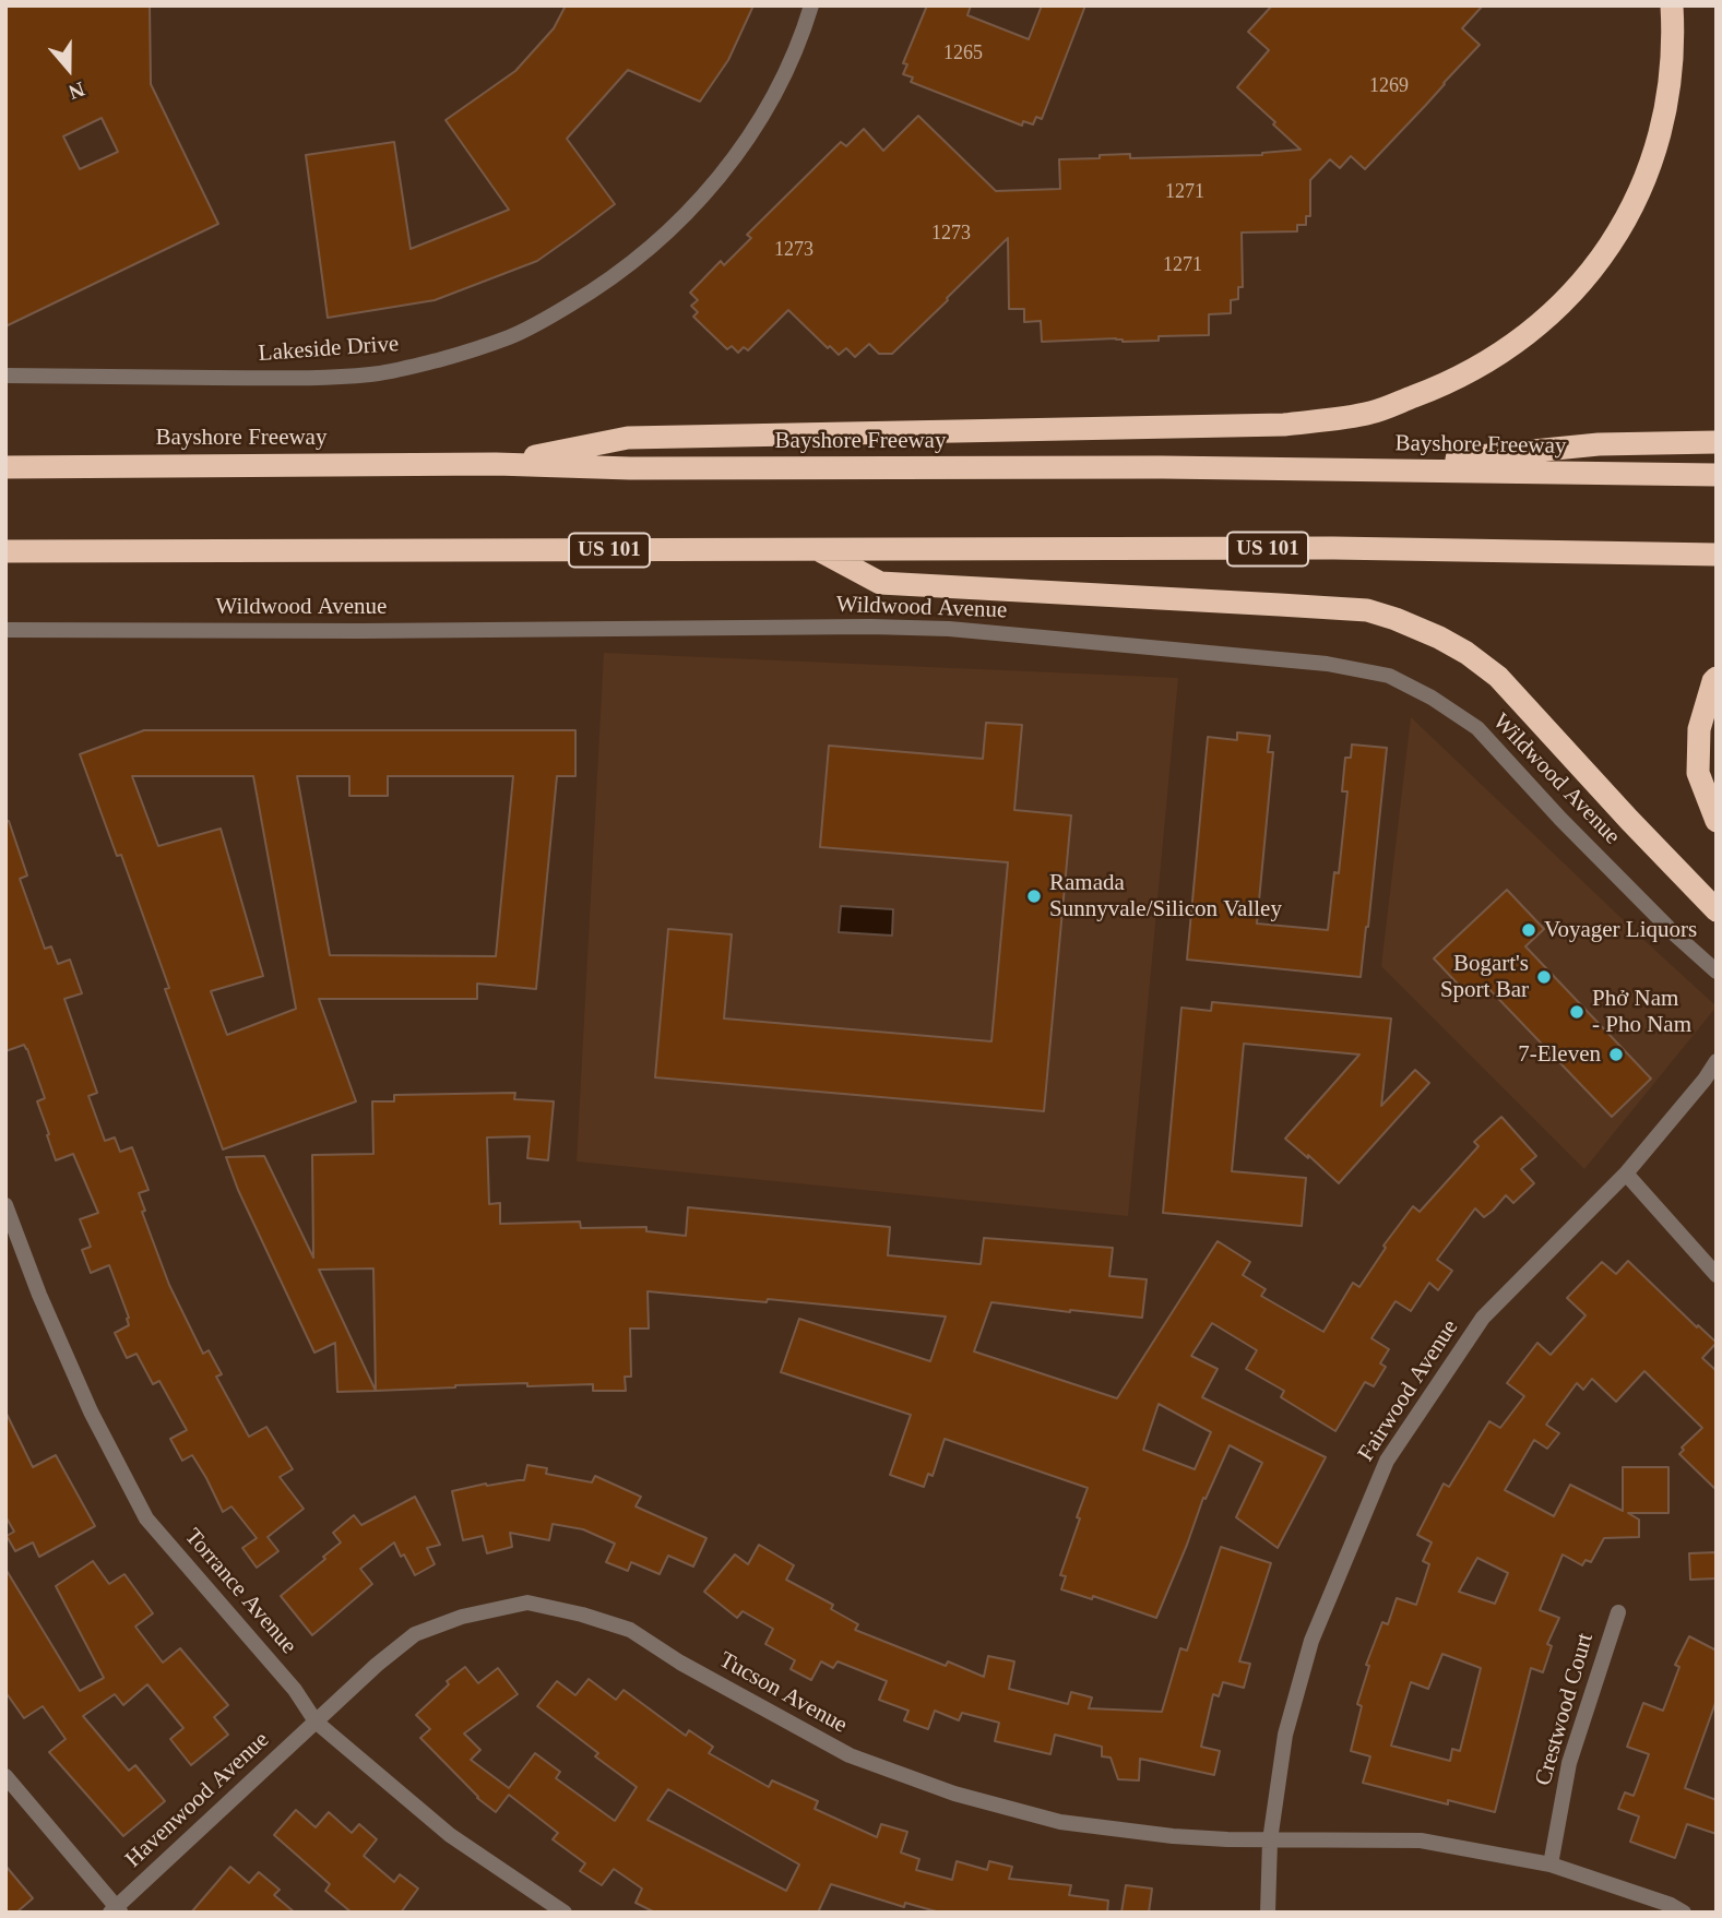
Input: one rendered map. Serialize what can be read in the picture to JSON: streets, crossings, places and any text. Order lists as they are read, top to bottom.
{
  "streets": {
    "highway": ["Bayshore Freeway", "US 101"],
    "street": [
      "Lakeside Drive",
      "Wildwood Avenue",
      "Fairwood Avenue",
      "Torrance Avenue",
      "Tucson Avenue",
      "Crestwood Court",
      "Havenwood Avenue"
    ]
  },
  "crossings": [
    ["Fairwood Avenue", "Tucson Avenue"],
    ["Torrance Avenue", "Tucson Avenue"],
    ["Torrance Avenue", "Havenwood Avenue"],
    ["Tucson Avenue", "Crestwood Court"],
    ["Tucson Avenue", "Havenwood Avenue"]
  ],
  "places": [
    "Ramada Sunnyvale/Silicon Valley",
    "Voyager Liquors",
    "Bogart's Sport Bar",
    "Phở Nam - Pho Nam",
    "7-Eleven"
  ],
  "house_numbers": [
    "1265",
    "1269",
    "1271",
    "1273",
    "1273",
    "1271"
  ],
  "north": "bottom"
}
